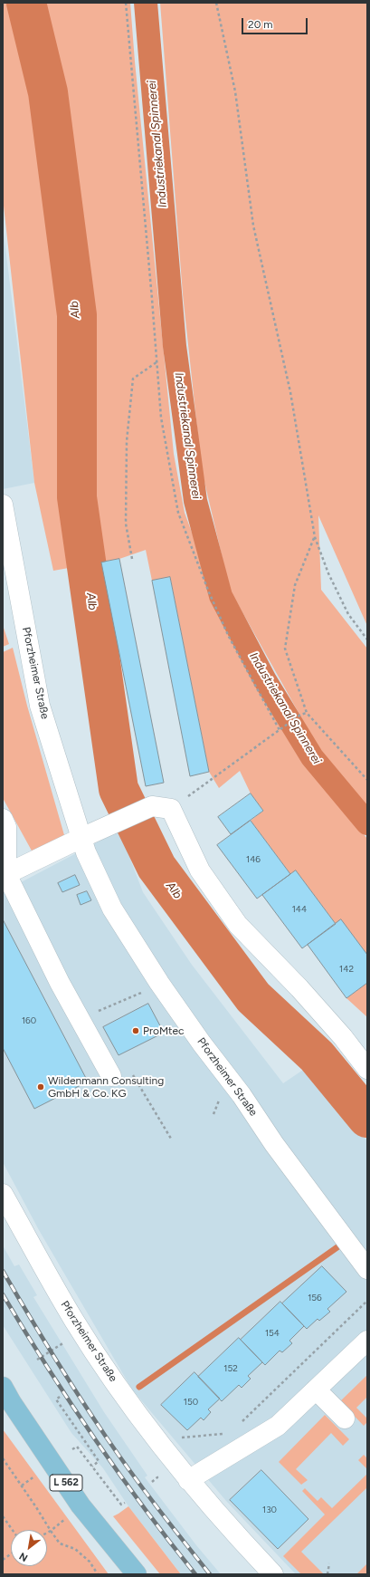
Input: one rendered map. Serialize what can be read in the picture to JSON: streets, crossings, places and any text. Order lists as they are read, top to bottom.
{
  "streets": {
    "main road": ["L 562"],
    "street": ["Pforzheimer Straße"]
  },
  "water": ["Industriekanal Spinnerei", "Alb"],
  "places": ["ProMtec", "Wildenmann Consulting GmbH & Co. KG"],
  "house_numbers": [
    "146",
    "144",
    "142",
    "160",
    "156",
    "154",
    "152",
    "150",
    "130"
  ],
  "scale_bar": "20 m",
  "north": "bottom left"
}
